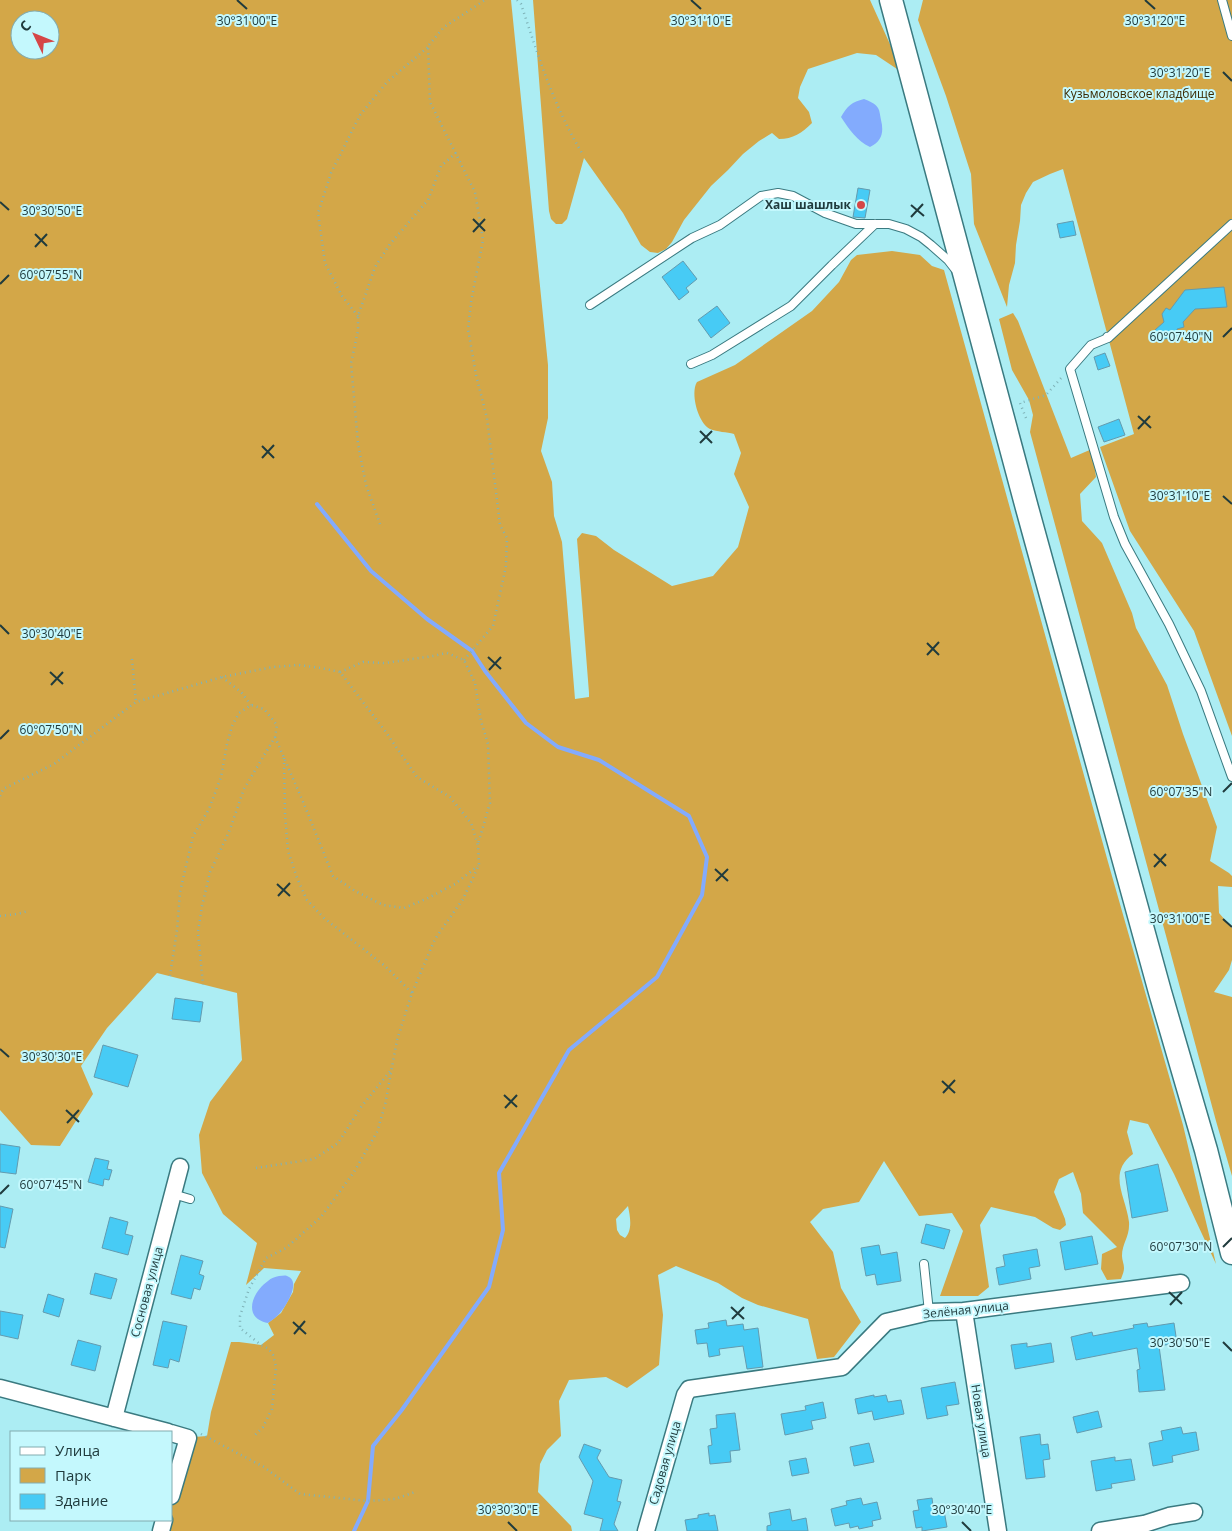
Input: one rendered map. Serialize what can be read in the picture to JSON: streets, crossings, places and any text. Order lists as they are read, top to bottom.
{
  "streets": {
    "street": [
      "Сосновая улица",
      "Зелёная улица",
      "Новая улица",
      "Садовая улица"
    ]
  },
  "crossings": [
    ["Зелёная улица", "Новая улица"],
    ["Зелёная улица", "Садовая улица"]
  ],
  "parks": ["Кузьмоловское кладбище"],
  "places": ["Хаш шашлык"],
  "legend": ["Улица", "Парк", "Здание"],
  "north": "top left",
  "coordinates": [
    "30°31'20\"E",
    "30°31'00\"E",
    "30°31'10\"E",
    "30°30'50\"E",
    "60°07'55\"N",
    "60°07'40\"N",
    "30°30'40\"E",
    "60°07'50\"N",
    "60°07'35\"N",
    "30°30'30\"E",
    "60°07'45\"N",
    "60°07'30\"N"
  ]
}
